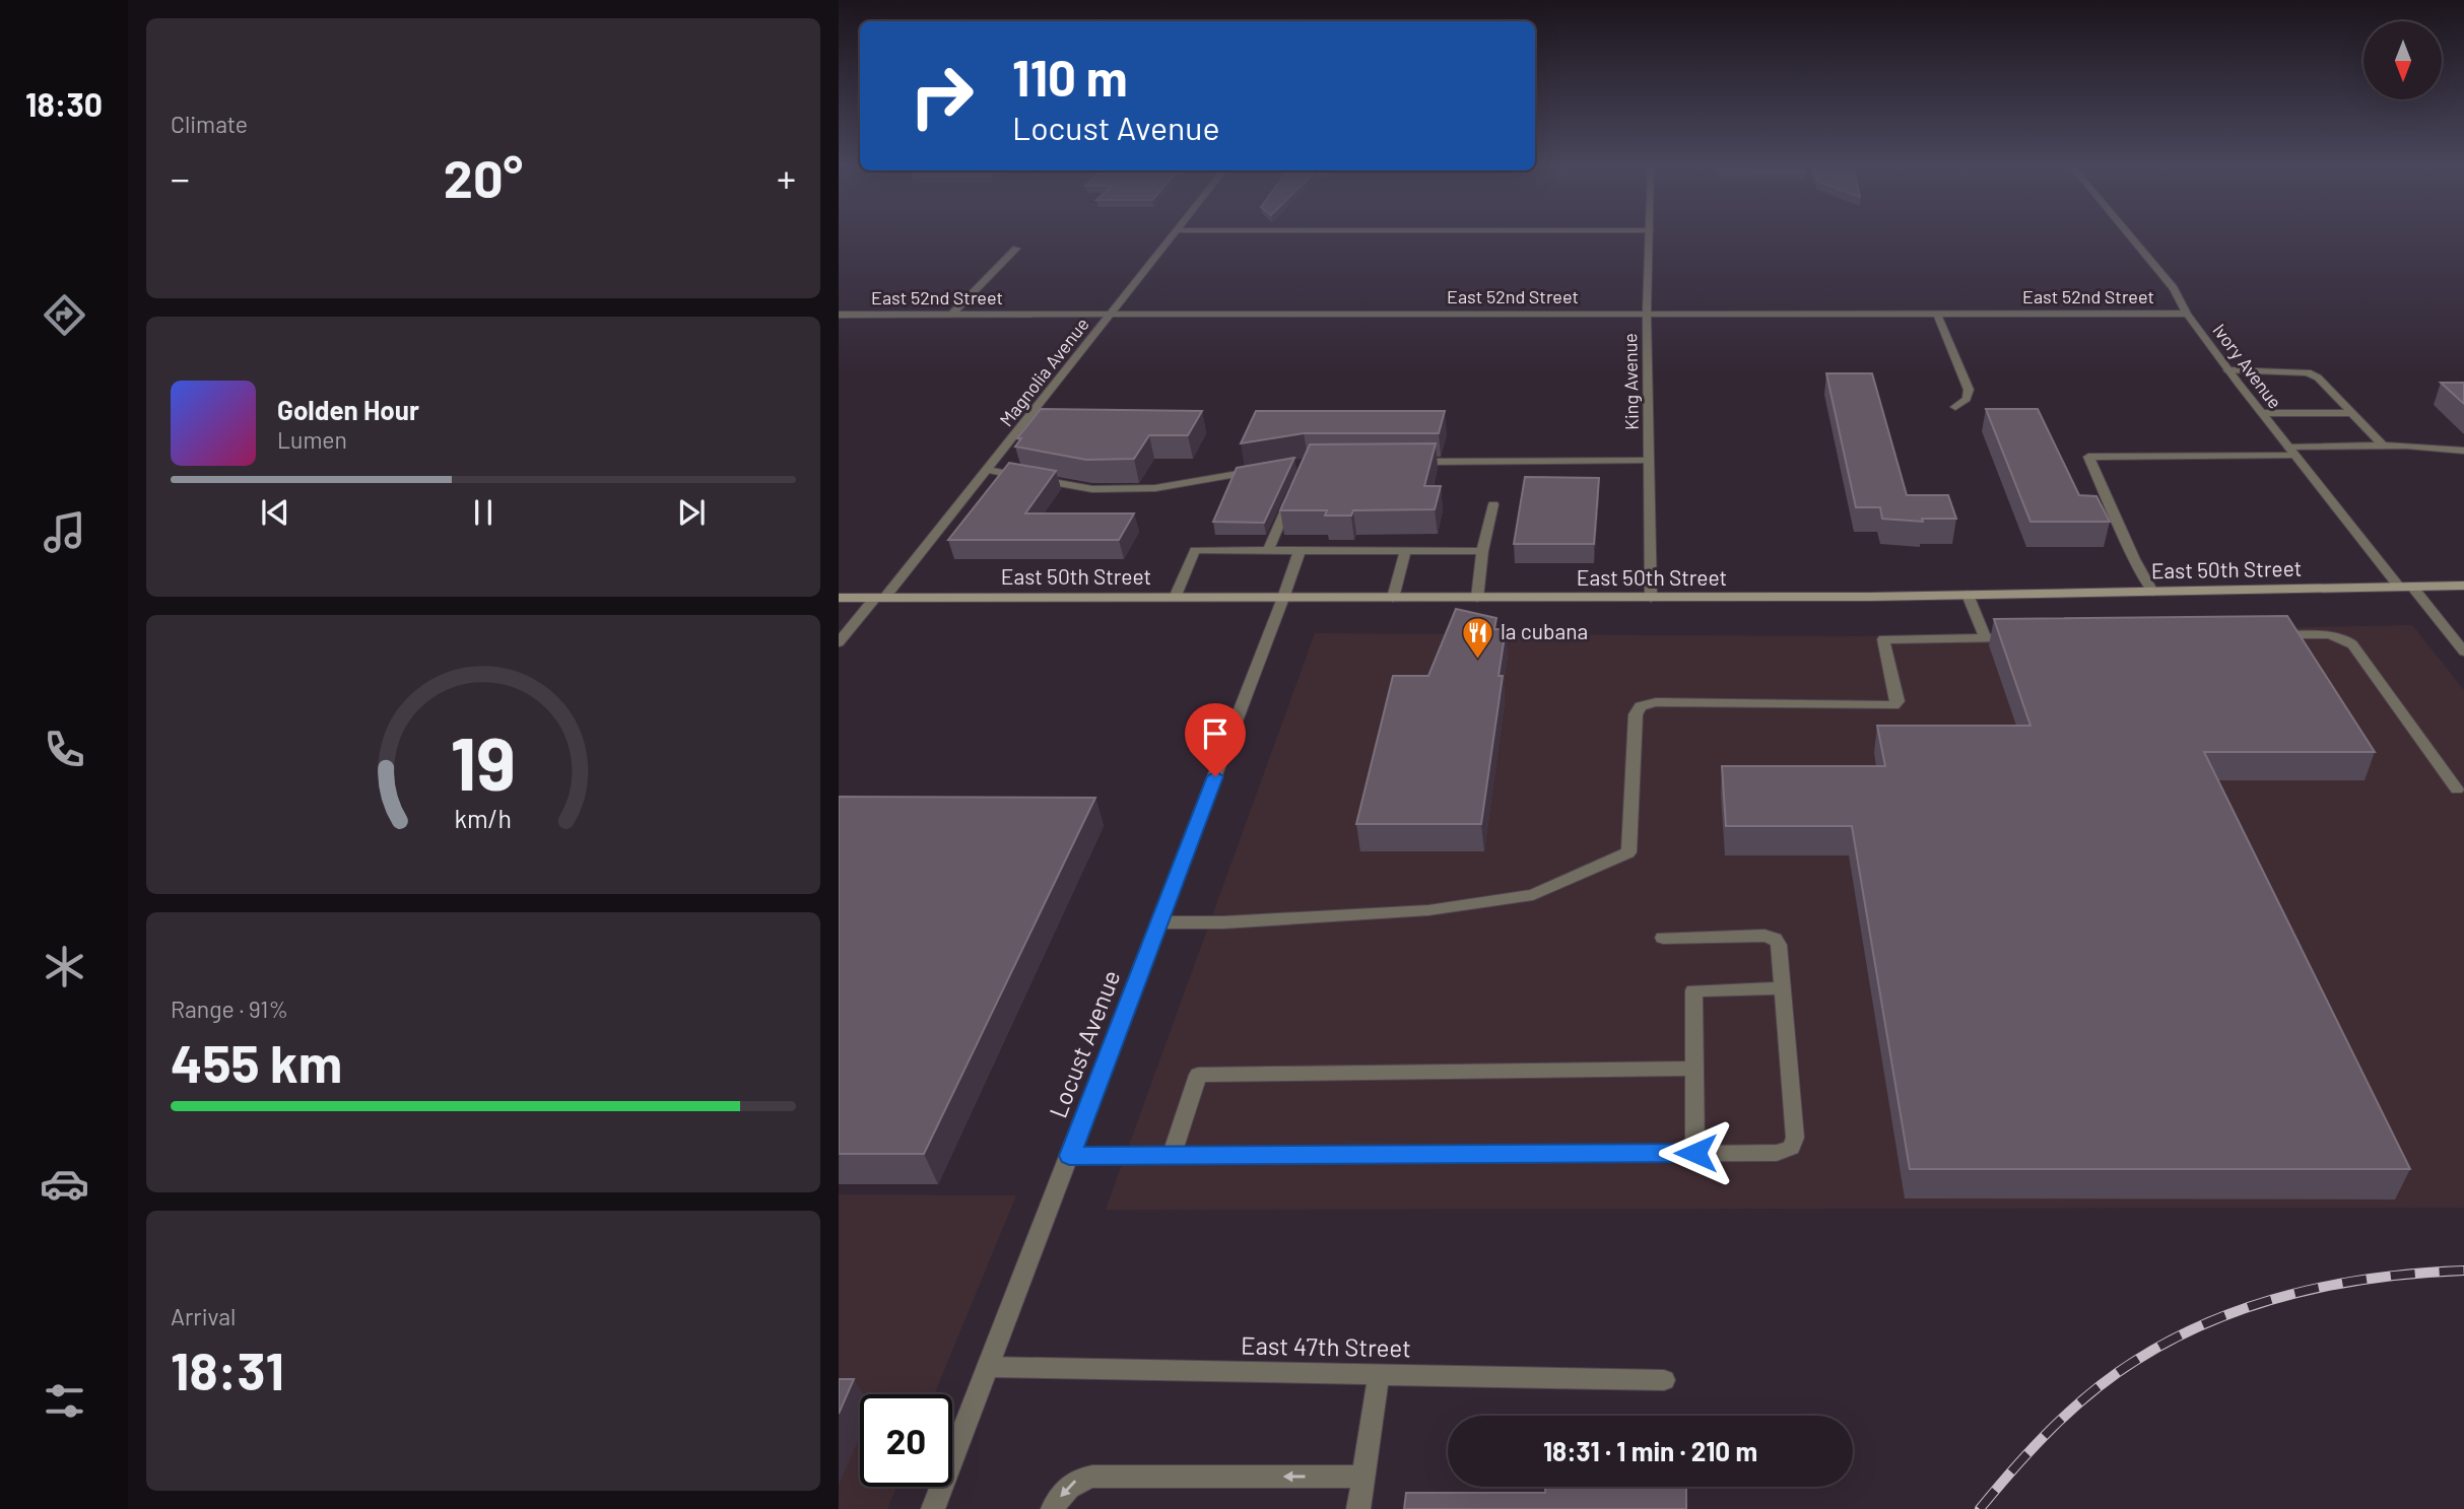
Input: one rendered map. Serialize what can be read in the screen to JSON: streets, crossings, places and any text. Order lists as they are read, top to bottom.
{
  "streets": {
    "main road": ["East 50th Street"],
    "street": [
      "East 52nd Street",
      "Ivory Avenue",
      "Magnolia Avenue",
      "King Avenue",
      "Locust Avenue",
      "East 47th Street"
    ]
  },
  "crossings": [
    ["East 52nd Street", "Ivory Avenue"],
    ["East 52nd Street", "Magnolia Avenue"],
    ["East 52nd Street", "King Avenue"],
    ["Ivory Avenue", "East 50th Street"],
    ["Magnolia Avenue", "East 50th Street"],
    ["King Avenue", "East 50th Street"],
    ["East 50th Street", "Locust Avenue"],
    ["Locust Avenue", "East 47th Street"]
  ],
  "places": {
    "restaurant": ["la cubana"]
  },
  "north": "bottom",
  "page": {
    "tabs": "18:30",
    "tile": [
      "Climate",
      ["Range · 91%", "455 km"],
      ["Arrival", "18:31"]
    ],
    "turn": ["110 m", "Locust Avenue"],
    "heat": ["−", "20°", "+"],
    "song": ["Golden Hour", "Lumen"],
    "limit": "20",
    "trip": "18:31 · 1 min · 210 m",
    "gauge": ["19", "km/h"]
  }
}
